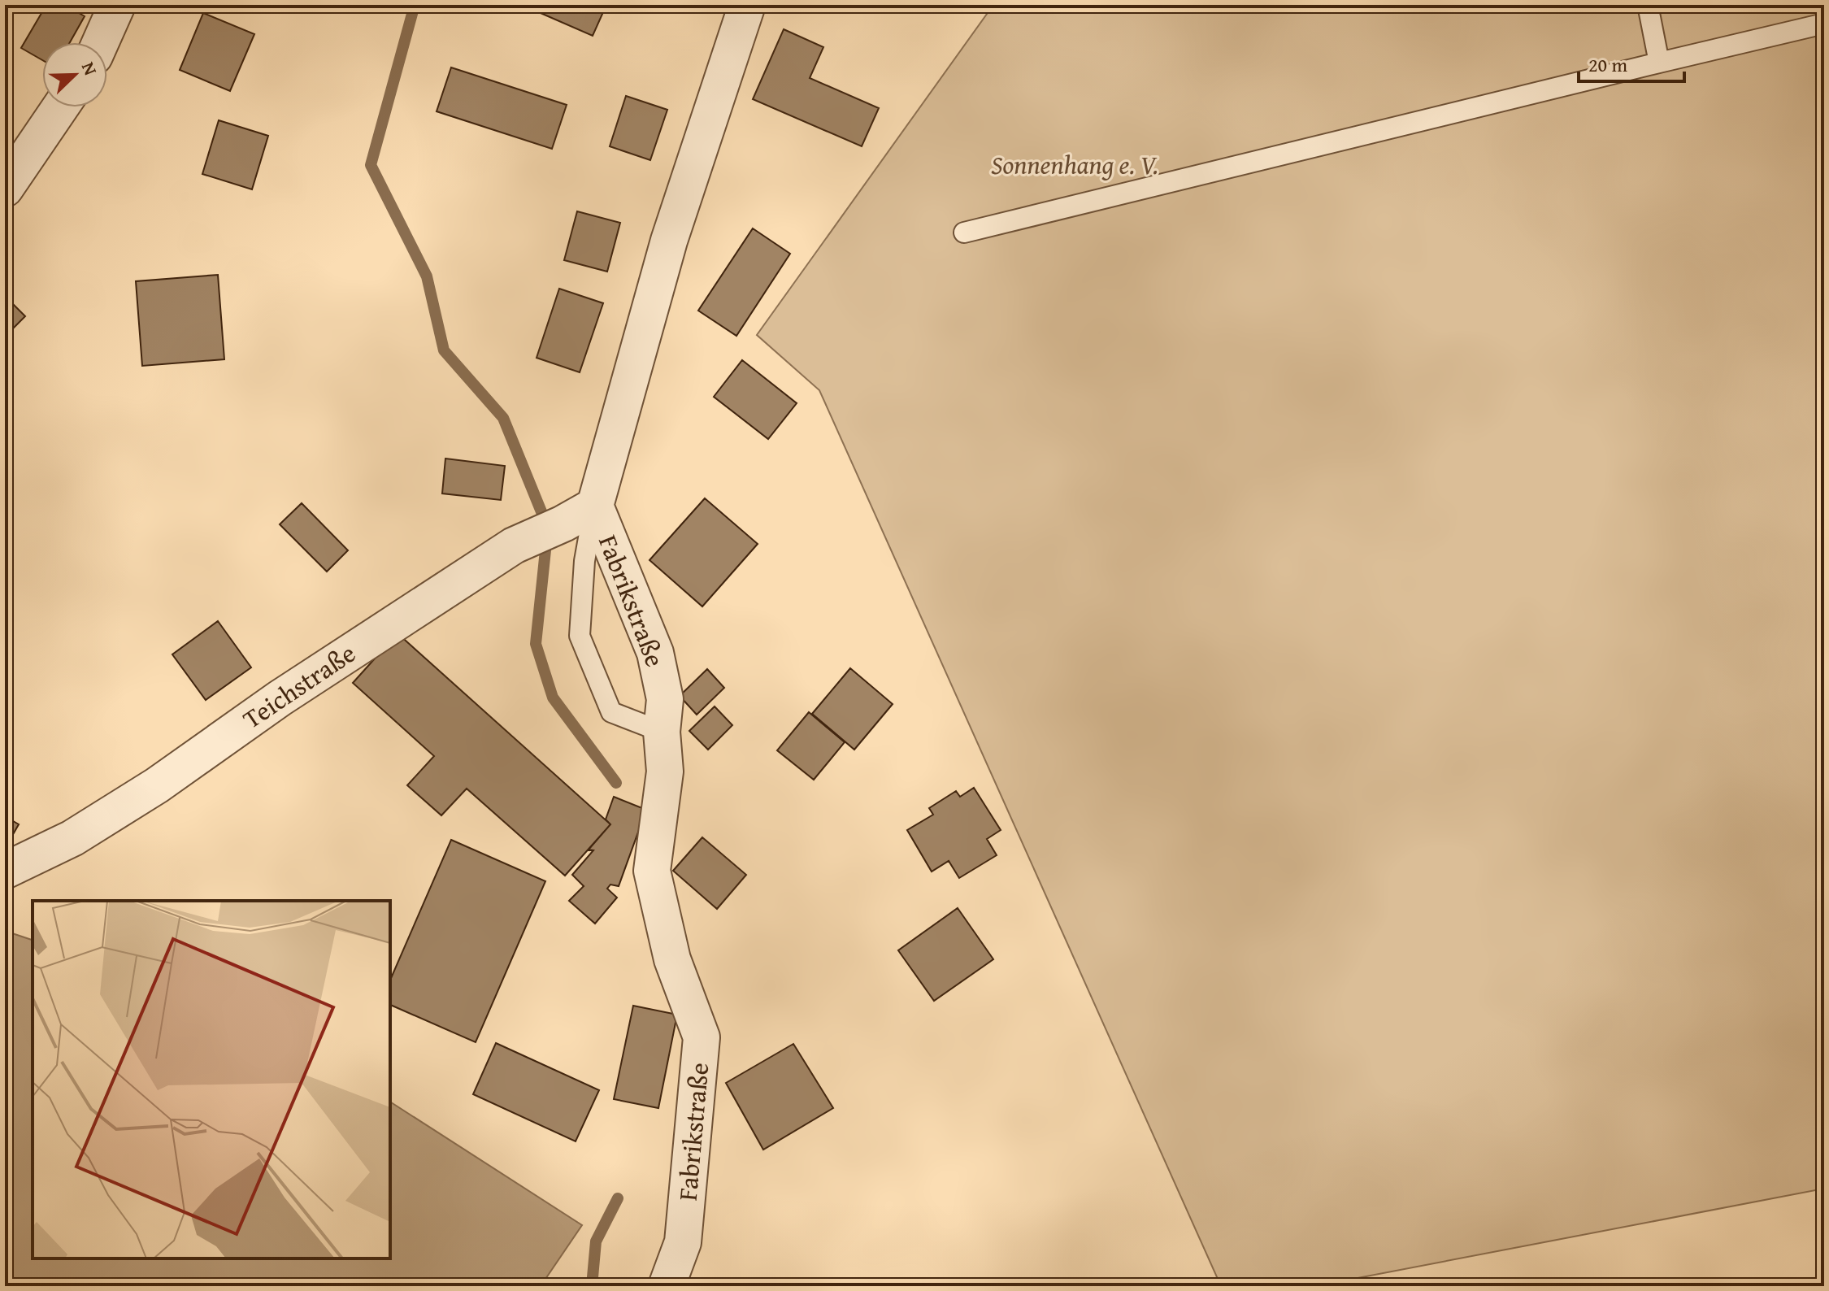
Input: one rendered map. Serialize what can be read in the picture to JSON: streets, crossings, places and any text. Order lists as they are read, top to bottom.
{
  "streets": {
    "street": ["Fabrikstraße", "Teichstraße"]
  },
  "crossings": [
    ["Fabrikstraße", "Teichstraße"]
  ],
  "parks": ["Sonnenhang e. V."],
  "scale_bar": "20 m",
  "north": "top right"
}
